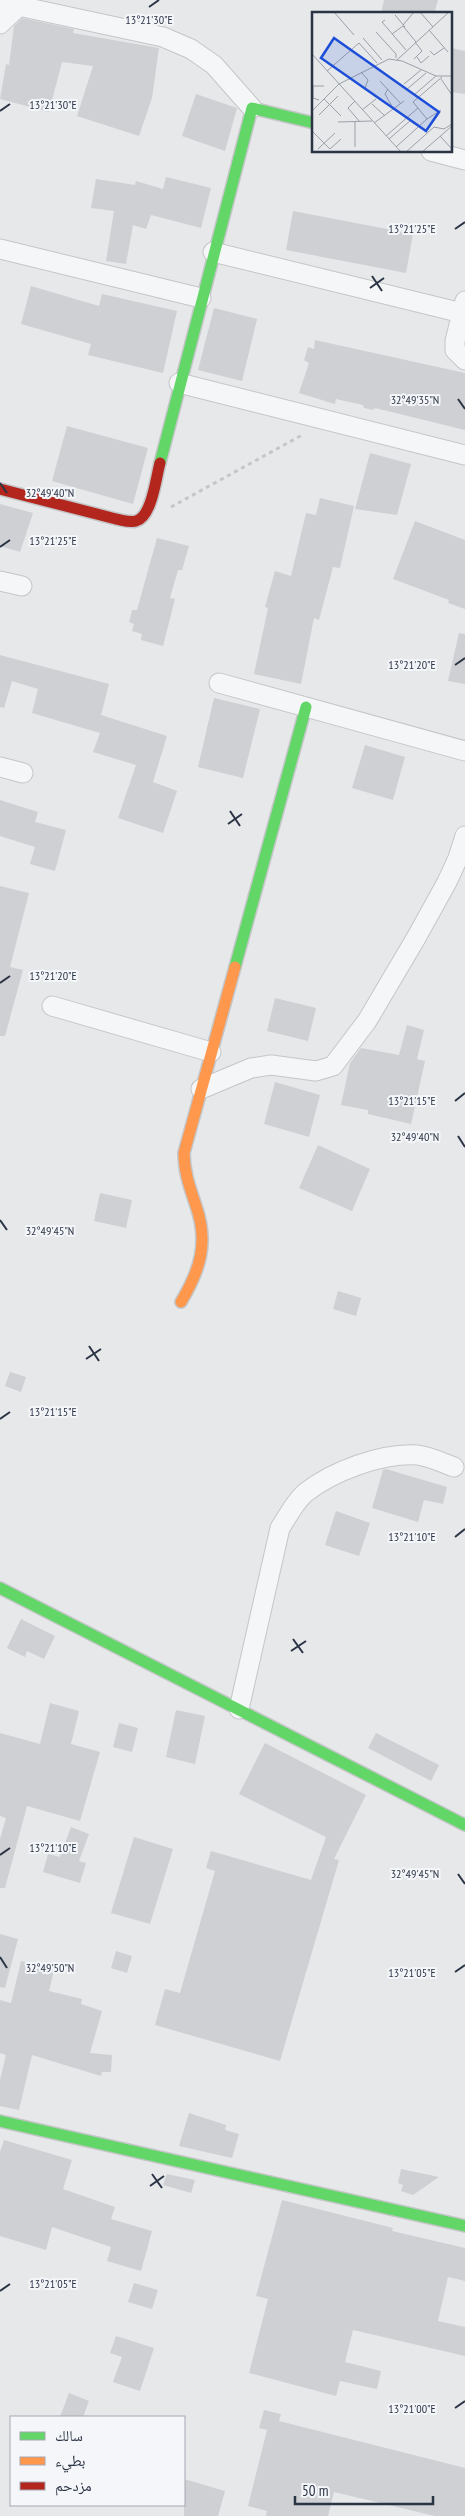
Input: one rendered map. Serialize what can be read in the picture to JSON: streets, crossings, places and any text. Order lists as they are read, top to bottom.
{
  "legend": ["سالك", "بطيء", "مزدحم"],
  "scale_bar": "50 m",
  "coordinates": [
    "13°21'30\"E",
    "13°21'25\"E",
    "32°49'35\"N",
    "32°49'40\"N",
    "13°21'20\"E",
    "13°21'15\"E",
    "32°49'45\"N",
    "13°21'10\"E",
    "32°49'50\"N",
    "13°21'05\"E",
    "13°21'00\"E"
  ]
}
